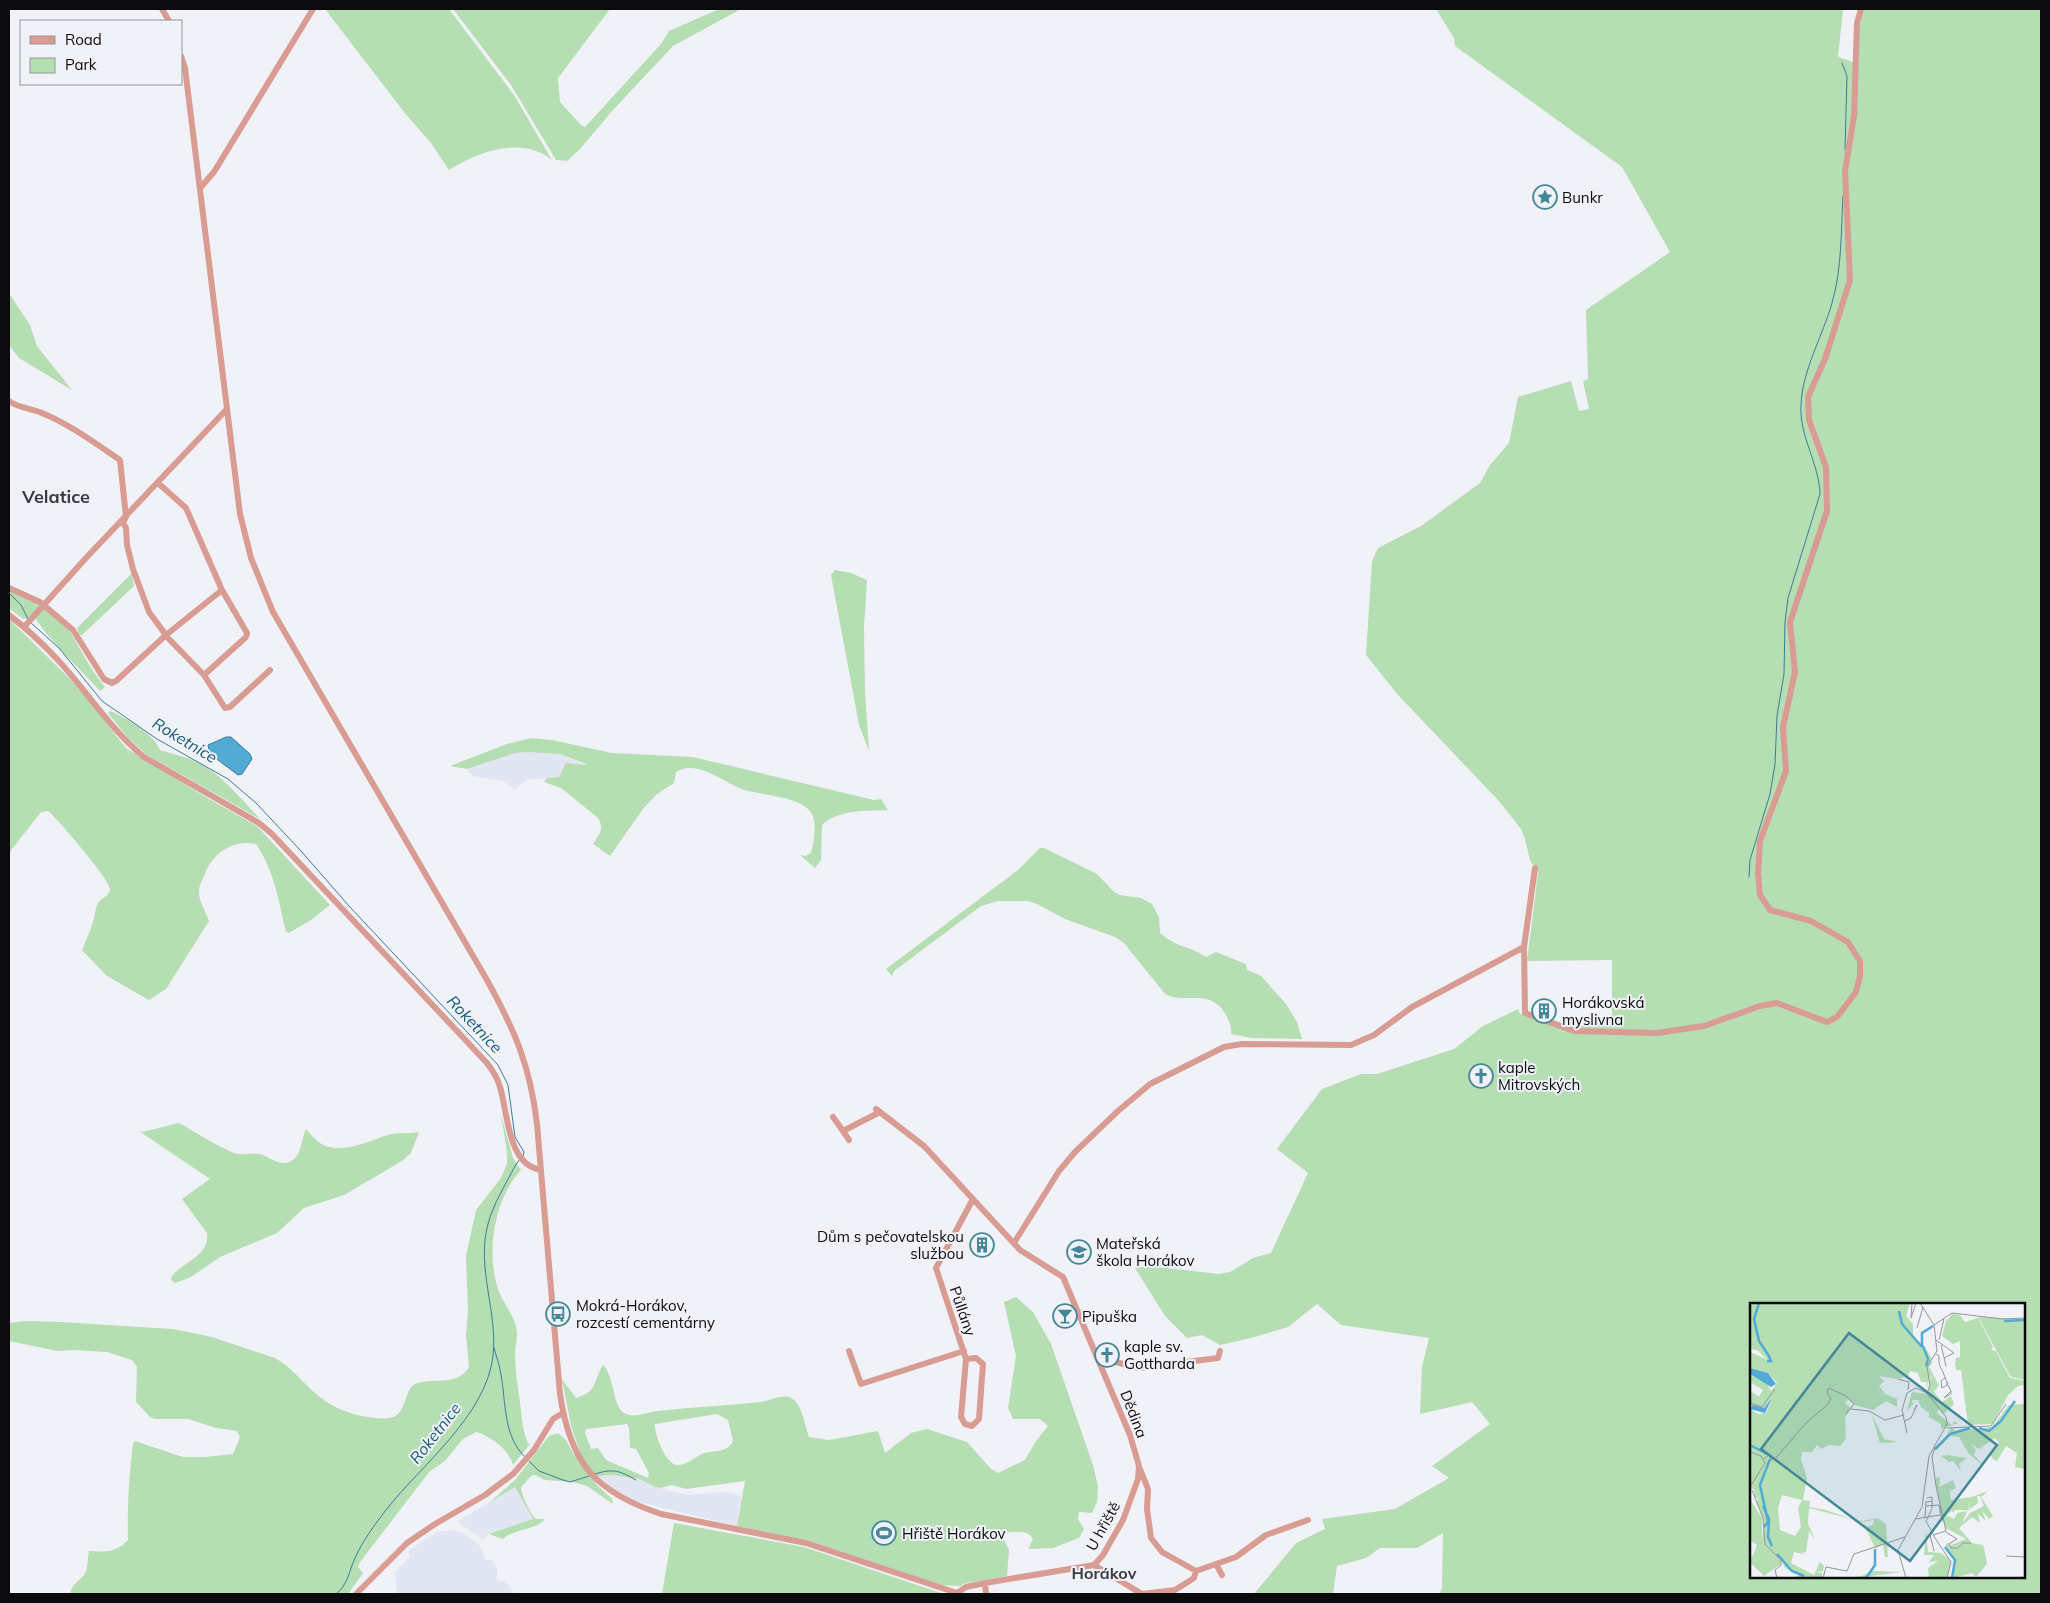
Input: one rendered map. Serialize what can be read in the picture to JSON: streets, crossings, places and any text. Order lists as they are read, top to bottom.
{
  "streets": {
    "street": ["Půllány", "Dědina", "U hřiště"]
  },
  "crossings": [
    ["Dědina", "U hřiště"]
  ],
  "districts": ["Velatice", "Horákov"],
  "water": ["Roketnice"],
  "places": {
    "place": ["Bunkr"],
    "building": ["Horákovská myslivna", "Dům s pečovatelskou službou"],
    "church": ["kaple Mitrovských", "kaple sv. Gottharda"],
    "school or university": ["Mateřská škola Horákov"],
    "bus stop": ["Mokrá-Horákov, rozcestí cementárny"],
    "bar": ["Pipuška"],
    "sports": ["Hřiště Horákov"]
  },
  "legend": ["Road", "Park"]
}
